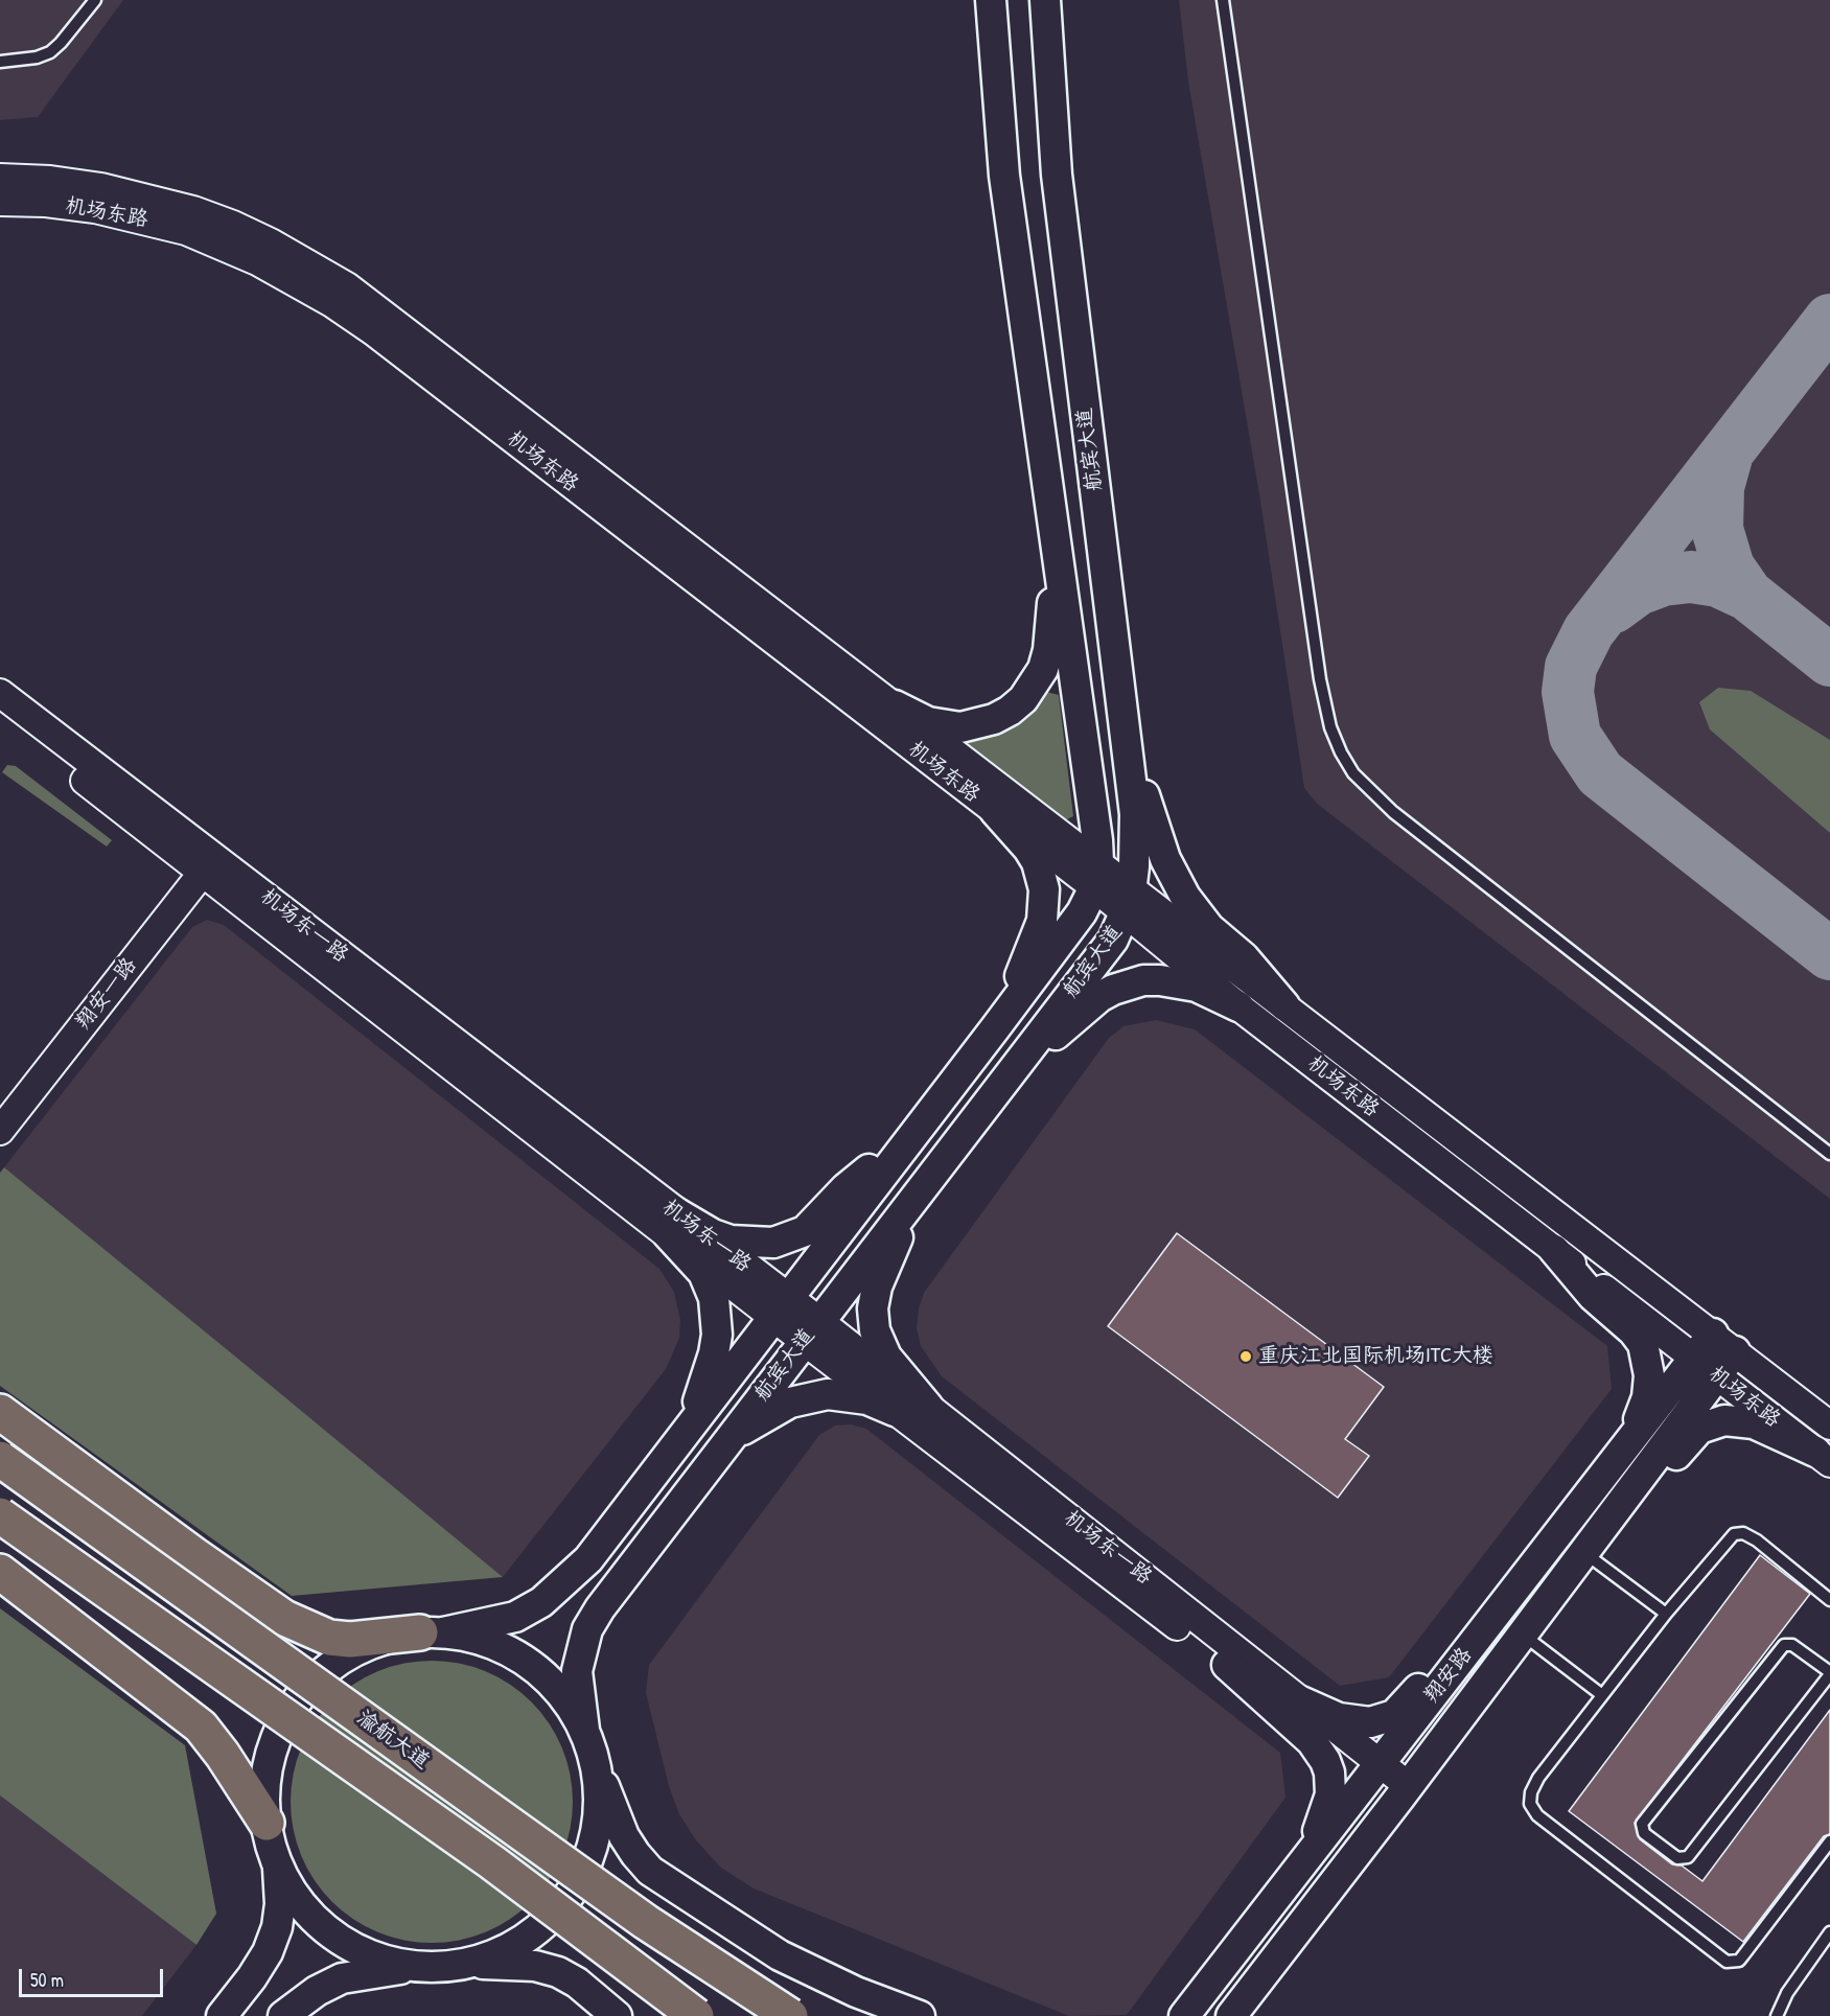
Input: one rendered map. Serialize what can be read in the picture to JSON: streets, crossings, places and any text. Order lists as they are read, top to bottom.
{
  "streets": {
    "highway": ["渝航大道"],
    "main road": ["航宾大道", "翔安路"],
    "street": ["机场东路", "机场东一路", "翔安一路"]
  },
  "crossings": [
    ["机场东路", "航宾大道"],
    ["机场东路", "翔安路"],
    ["航宾大道", "机场东一路"],
    ["机场东一路", "翔安一路"],
    ["机场东一路", "翔安路"]
  ],
  "places": ["重庆江北国际机场ITC大楼"],
  "scale_bar": "50 m"
}
